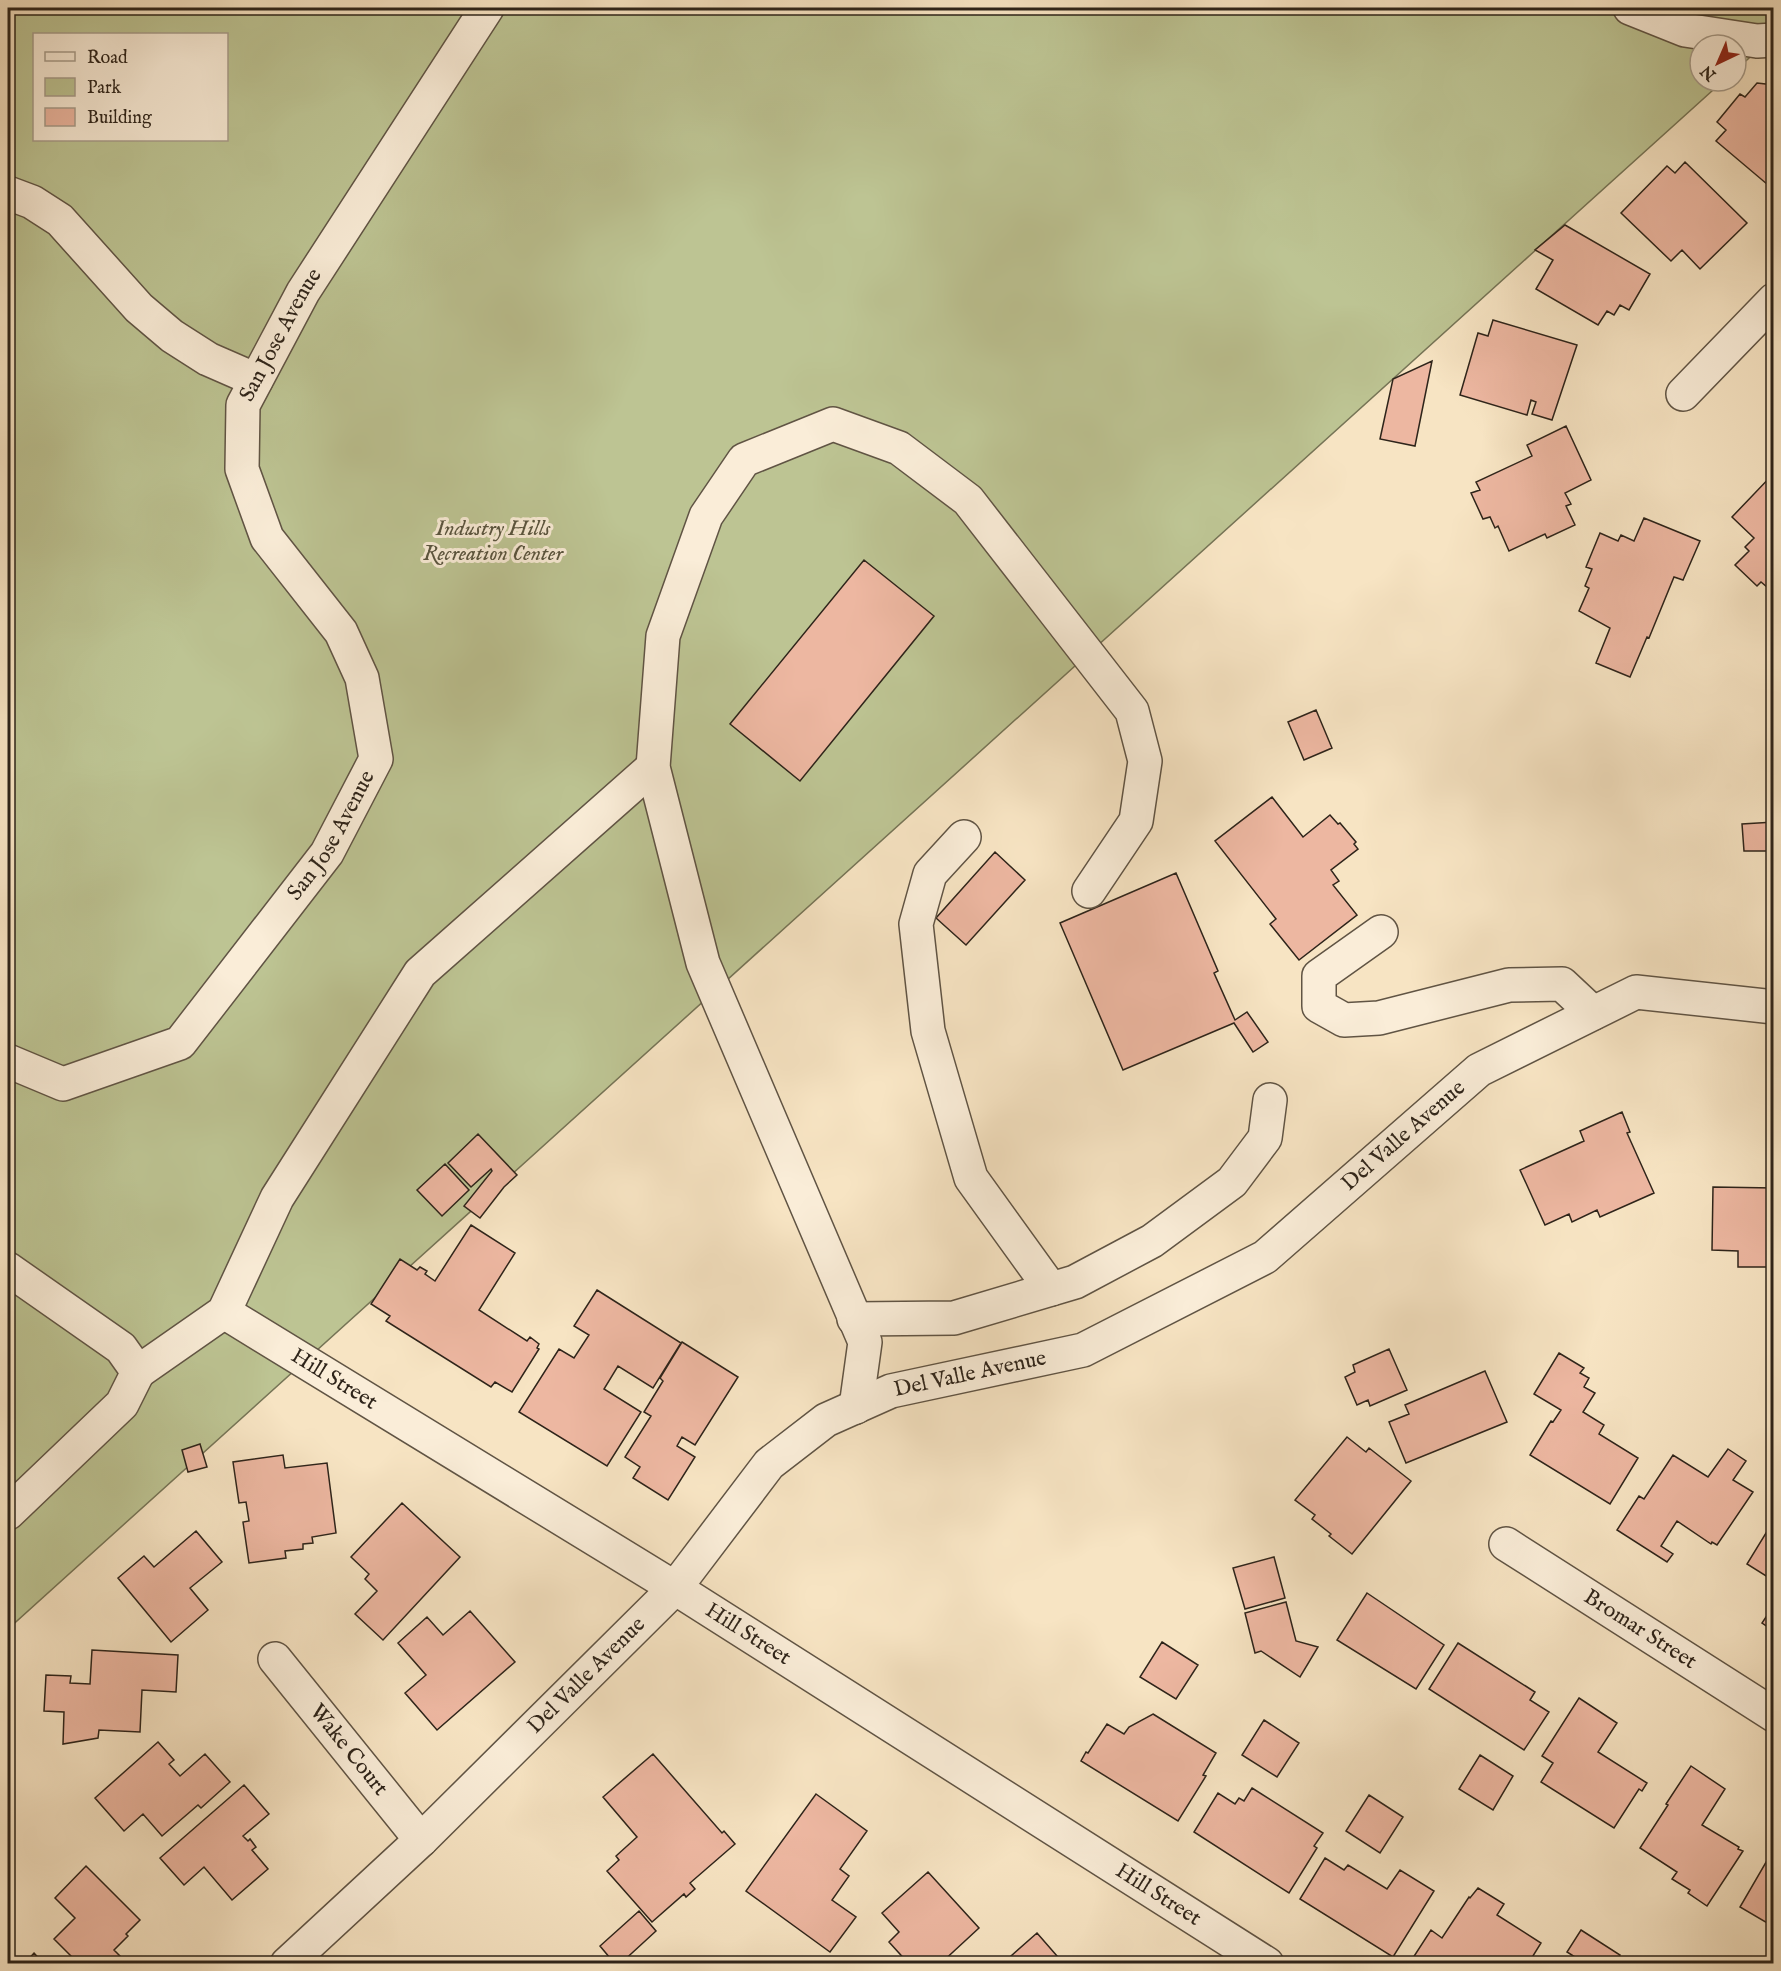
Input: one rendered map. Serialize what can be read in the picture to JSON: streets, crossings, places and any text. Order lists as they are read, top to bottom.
{
  "streets": {
    "street": [
      "San Jose Avenue",
      "Del Valle Avenue",
      "Hill Street",
      "Bromar Street",
      "Wake Court"
    ]
  },
  "crossings": [
    ["Del Valle Avenue", "Hill Street"],
    ["Del Valle Avenue", "Wake Court"]
  ],
  "parks": ["Industry Hills Recreation Center"],
  "legend": ["Road", "Park", "Building"],
  "north": "bottom left"
}
